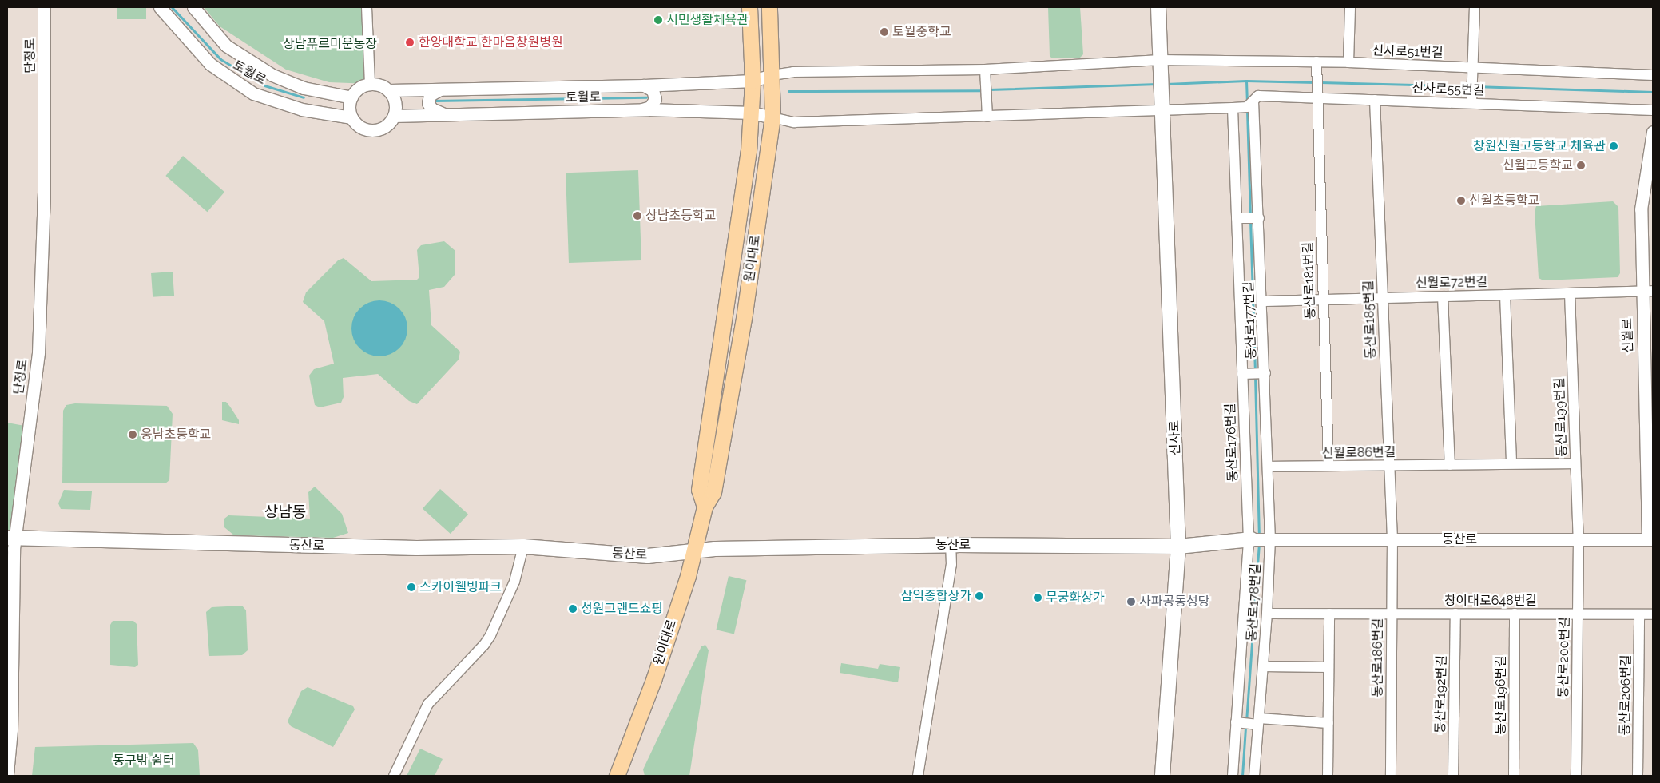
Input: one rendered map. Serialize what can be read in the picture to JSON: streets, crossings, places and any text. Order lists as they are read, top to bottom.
{
  "streets": {
    "main road": ["원이대로", "신사로", "동산로"],
    "street": [
      "신사로51번길",
      "단정로",
      "토월로",
      "신사로55번길",
      "동산로181번길",
      "신월로72번길",
      "동산로185번길",
      "동산로177번길",
      "신월로",
      "동산로199번길",
      "동산로176번길",
      "신월로86번길",
      "창이대로648번길",
      "동산로178번길",
      "동산로186번길",
      "동산로200번길",
      "동산로192번길",
      "동산로196번길",
      "동산로206번길"
    ]
  },
  "crossings": [
    ["신사로51번길", "토월로"],
    ["신사로51번길", "원이대로"],
    ["신사로51번길", "동산로181번길"],
    ["신사로51번길", "신사로"],
    ["단정로", "동산로"],
    ["토월로", "원이대로"],
    ["신사로55번길", "동산로181번길"],
    ["신사로55번길", "동산로185번길"],
    ["신사로55번길", "동산로177번길"],
    ["원이대로", "동산로"],
    ["동산로181번길", "신월로72번길"],
    ["동산로181번길", "신월로86번길"],
    ["신월로72번길", "동산로185번길"],
    ["신월로72번길", "동산로177번길"],
    ["신월로72번길", "신월로"],
    ["신월로72번길", "동산로199번길"],
    ["동산로185번길", "신월로86번길"],
    ["동산로185번길", "동산로"],
    ["동산로185번길", "동산로186번길"],
    ["동산로177번길", "동산로176번길"],
    ["동산로177번길", "신월로86번길"],
    ["동산로177번길", "동산로"],
    ["동산로177번길", "동산로178번길"],
    ["신월로", "동산로"],
    ["동산로199번길", "신월로86번길"],
    ["동산로199번길", "동산로"],
    ["동산로199번길", "동산로200번길"],
    ["신사로", "동산로"],
    ["동산로176번길", "동산로"],
    ["동산로176번길", "동산로178번길"],
    ["동산로", "동산로178번길"],
    ["동산로", "동산로186번길"],
    ["동산로", "동산로200번길"],
    ["창이대로648번길", "동산로178번길"],
    ["창이대로648번길", "동산로186번길"],
    ["창이대로648번길", "동산로200번길"],
    ["창이대로648번길", "동산로192번길"],
    ["창이대로648번길", "동산로196번길"],
    ["창이대로648번길", "동산로206번길"]
  ],
  "districts": ["상남동"],
  "parks": ["상남푸르미운동장", "동구밖 쉼터"],
  "places": [
    "시민생활체육관",
    "토월중학교",
    "한양대학교 한마음창원병원",
    "창원신월고등학교 체육관",
    "신월고등학교",
    "신월초등학교",
    "상남초등학교",
    "웅남초등학교",
    "스카이웰빙파크",
    "삼익종합상가",
    "무궁화상가",
    "사파공동성당",
    "성원그랜드쇼핑"
  ]
}
